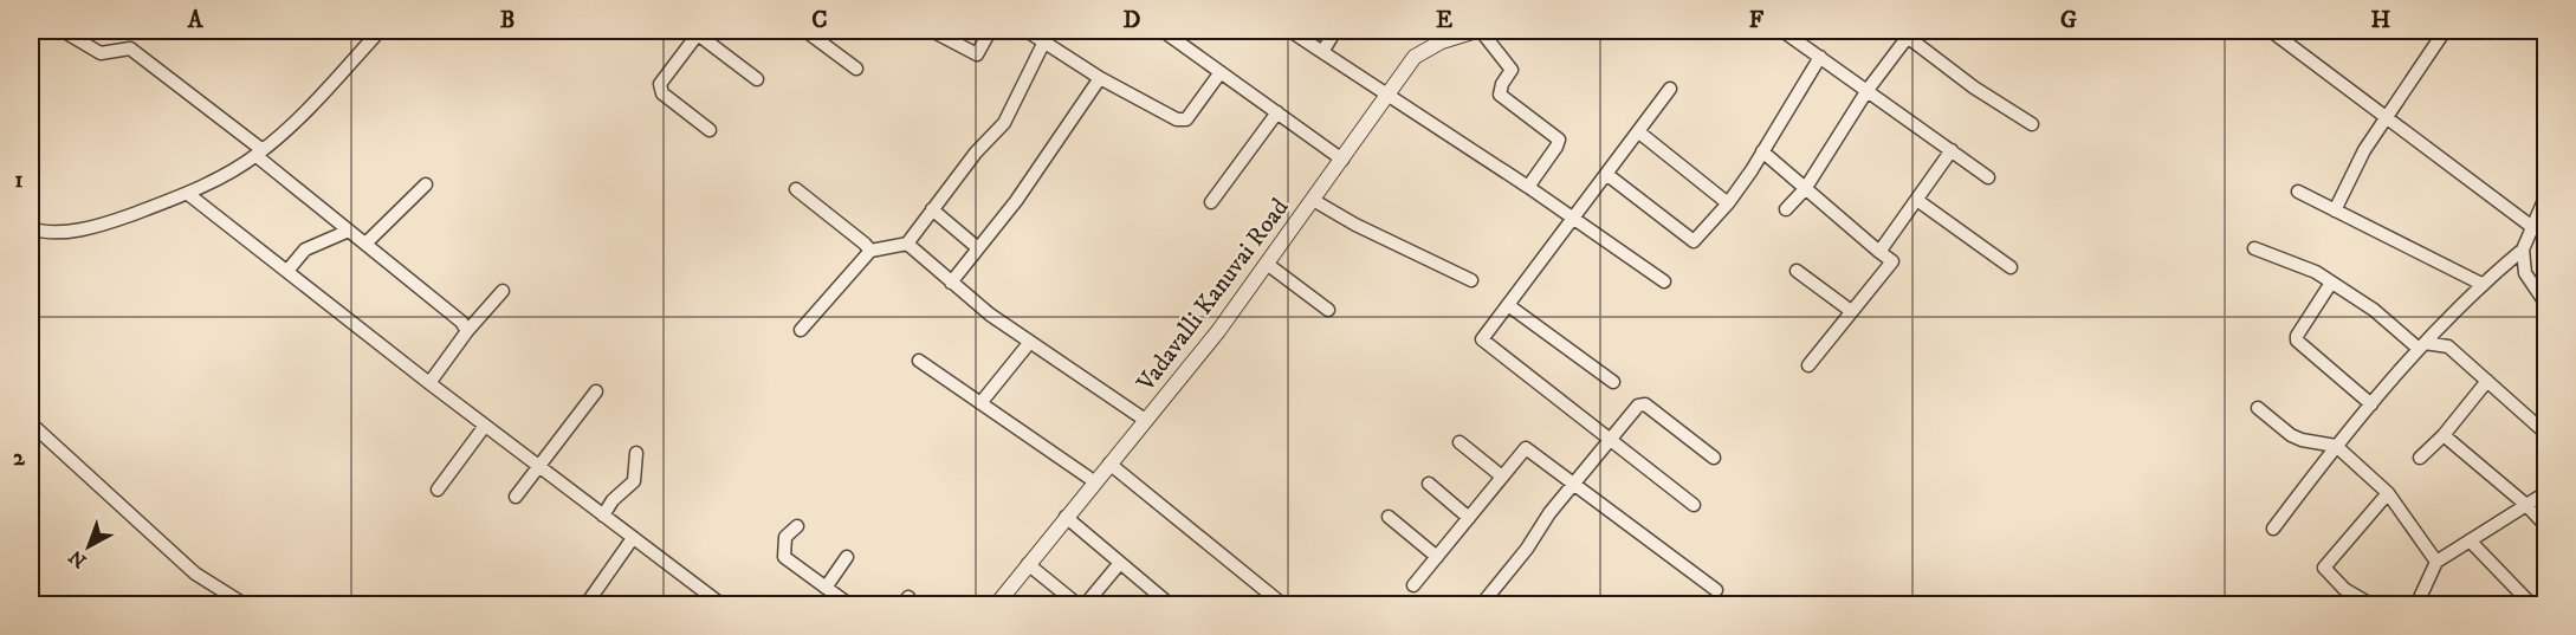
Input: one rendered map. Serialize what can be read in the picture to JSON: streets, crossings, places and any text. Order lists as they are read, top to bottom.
{
  "streets": {
    "street": ["Vadavalli Kanuvai Road"]
  },
  "north": "bottom left",
  "grid": {
    "columns": [
      "A",
      "B",
      "C",
      "D",
      "E",
      "F",
      "G",
      "H"
    ],
    "rows": ["1", "2"]
  }
}
